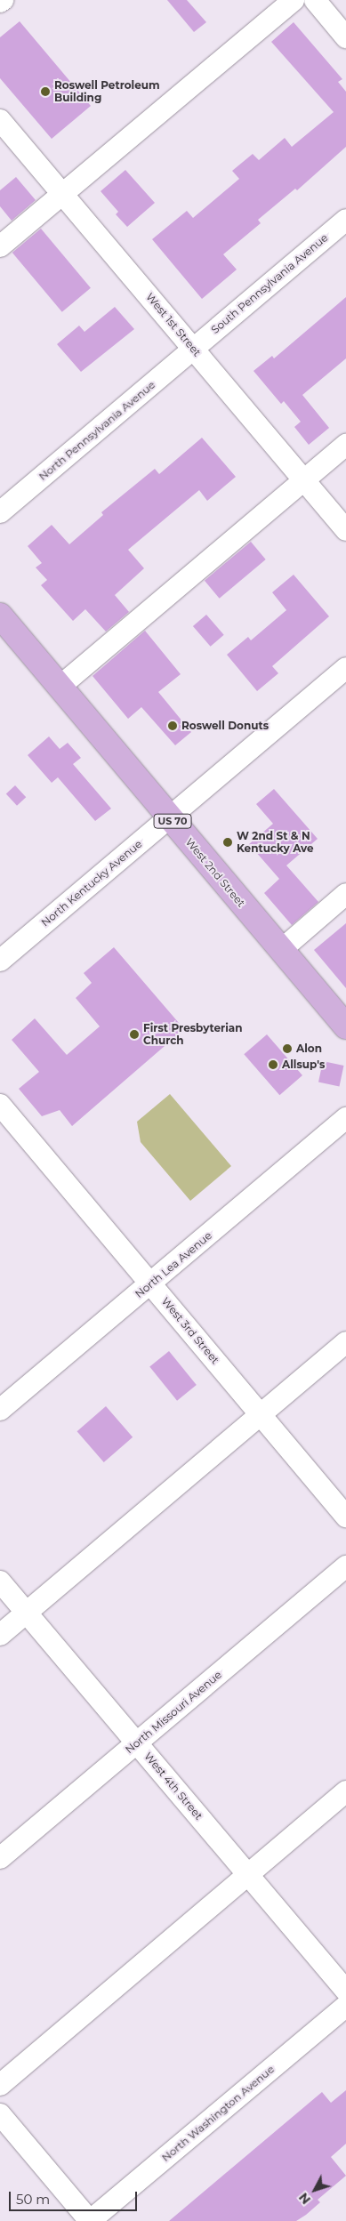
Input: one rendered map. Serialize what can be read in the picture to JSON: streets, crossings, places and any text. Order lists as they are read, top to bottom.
{
  "streets": {
    "main road": ["US 70", "West 2nd Street"],
    "street": [
      "South Pennsylvania Avenue",
      "West 1st Street",
      "North Pennsylvania Avenue",
      "North Kentucky Avenue",
      "North Lea Avenue",
      "West 3rd Street",
      "North Missouri Avenue",
      "West 4th Street",
      "North Washington Avenue"
    ]
  },
  "crossings": [
    ["South Pennsylvania Avenue", "West 1st Street"],
    ["South Pennsylvania Avenue", "North Pennsylvania Avenue"],
    ["West 1st Street", "North Pennsylvania Avenue"],
    ["West 2nd Street", "North Kentucky Avenue"],
    ["North Lea Avenue", "West 3rd Street"],
    ["North Missouri Avenue", "West 4th Street"]
  ],
  "places": [
    "Roswell Petroleum Building",
    "Roswell Donuts",
    "W 2nd St & N Kentucky Ave",
    "First Presbyterian Church",
    "Alon",
    "Allsup's"
  ],
  "scale_bar": "50 m",
  "north": "bottom left"
}
